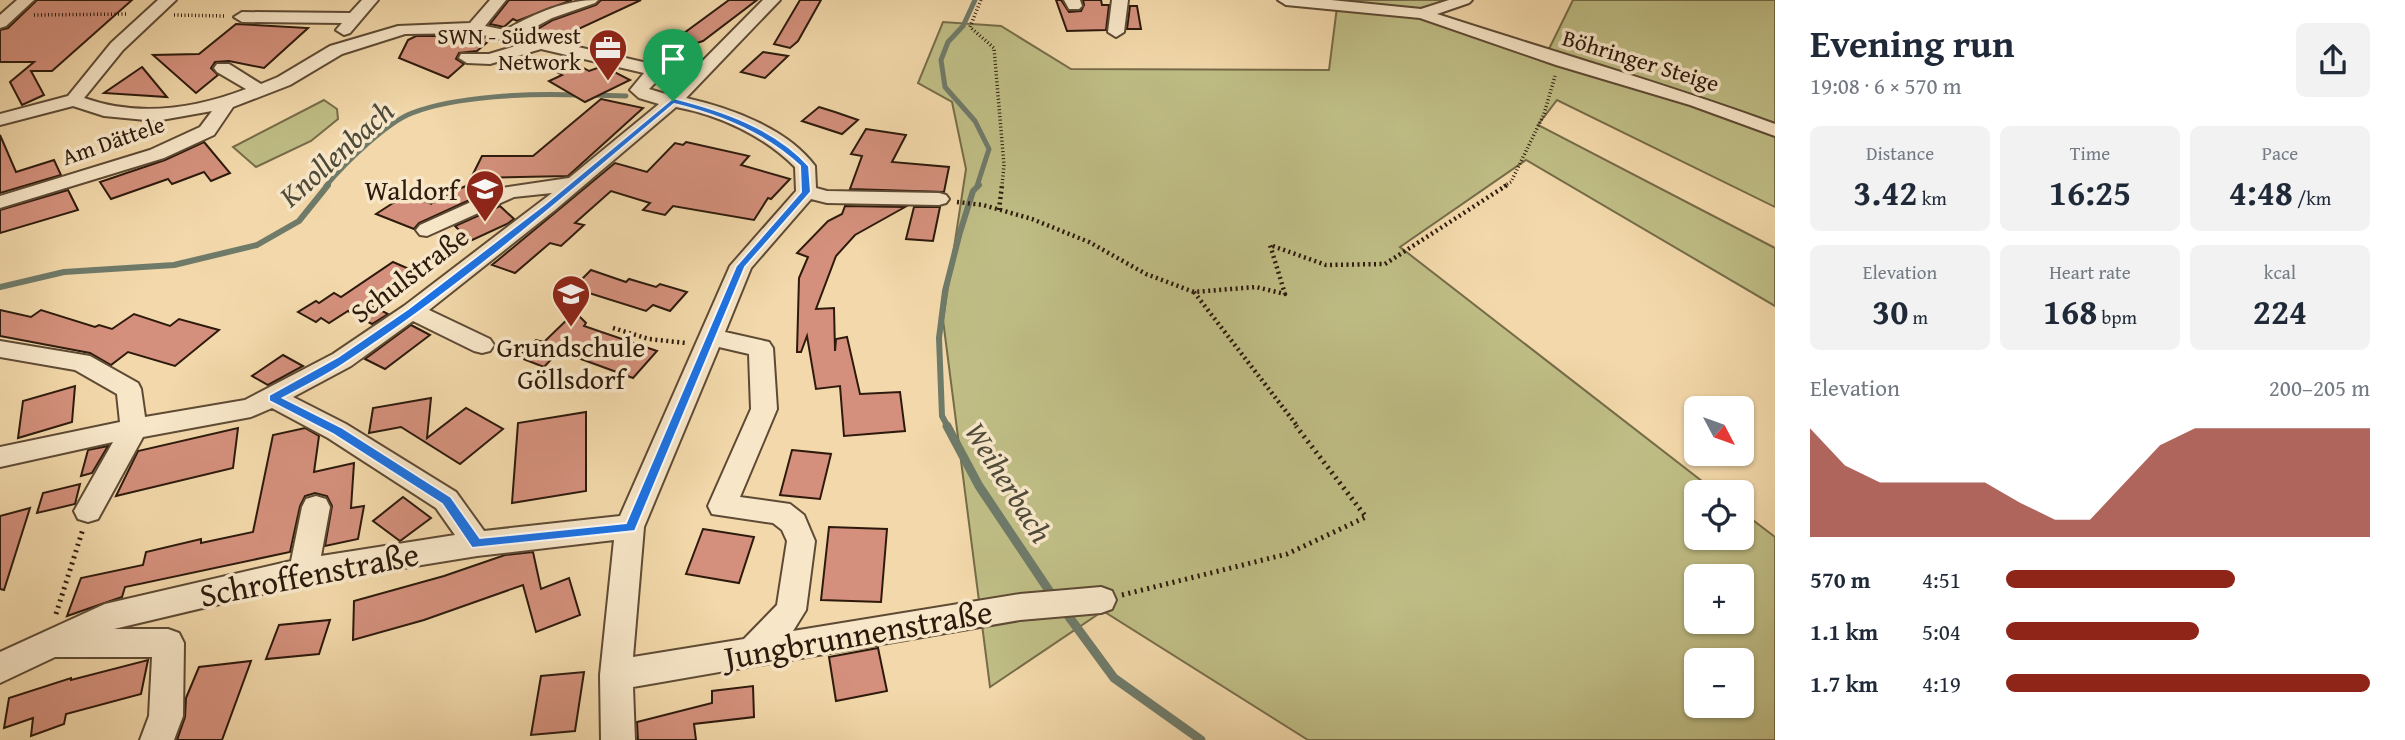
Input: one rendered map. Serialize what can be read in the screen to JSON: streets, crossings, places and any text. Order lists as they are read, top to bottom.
{
  "streets": {
    "street": [
      "Böhringer Steige",
      "Am Dättele",
      "Schulstraße",
      "Schroffenstraße",
      "Jungbrunnenstraße"
    ]
  },
  "water": ["Knollenbach", "Weiherbach"],
  "places": {
    "office": ["SWN - Südwest Network"],
    "school or university": ["Waldorf", "Grundschule Göllsdorf"]
  },
  "north": "bottom right",
  "page": {
    "heading": ["Evening run", "19:08 · 6 × 570 m"],
    "stats": [
      ["Distance", "3.42 km"],
      ["Time", "16:25"],
      ["Pace", "4:48 /km"],
      ["Elevation", "30 m"],
      ["Heart rate", "168 bpm"],
      ["kcal", "224"]
    ],
    "chart": ["Elevation", "200–205 m"],
    "map_buttons": ["+", "−"],
    "list": [
      {
        "name": "570 m",
        "note": "4:51"
      },
      {
        "name": "1.1 km",
        "note": "5:04"
      },
      {
        "name": "1.7 km",
        "note": "4:19"
      }
    ]
  }
}
